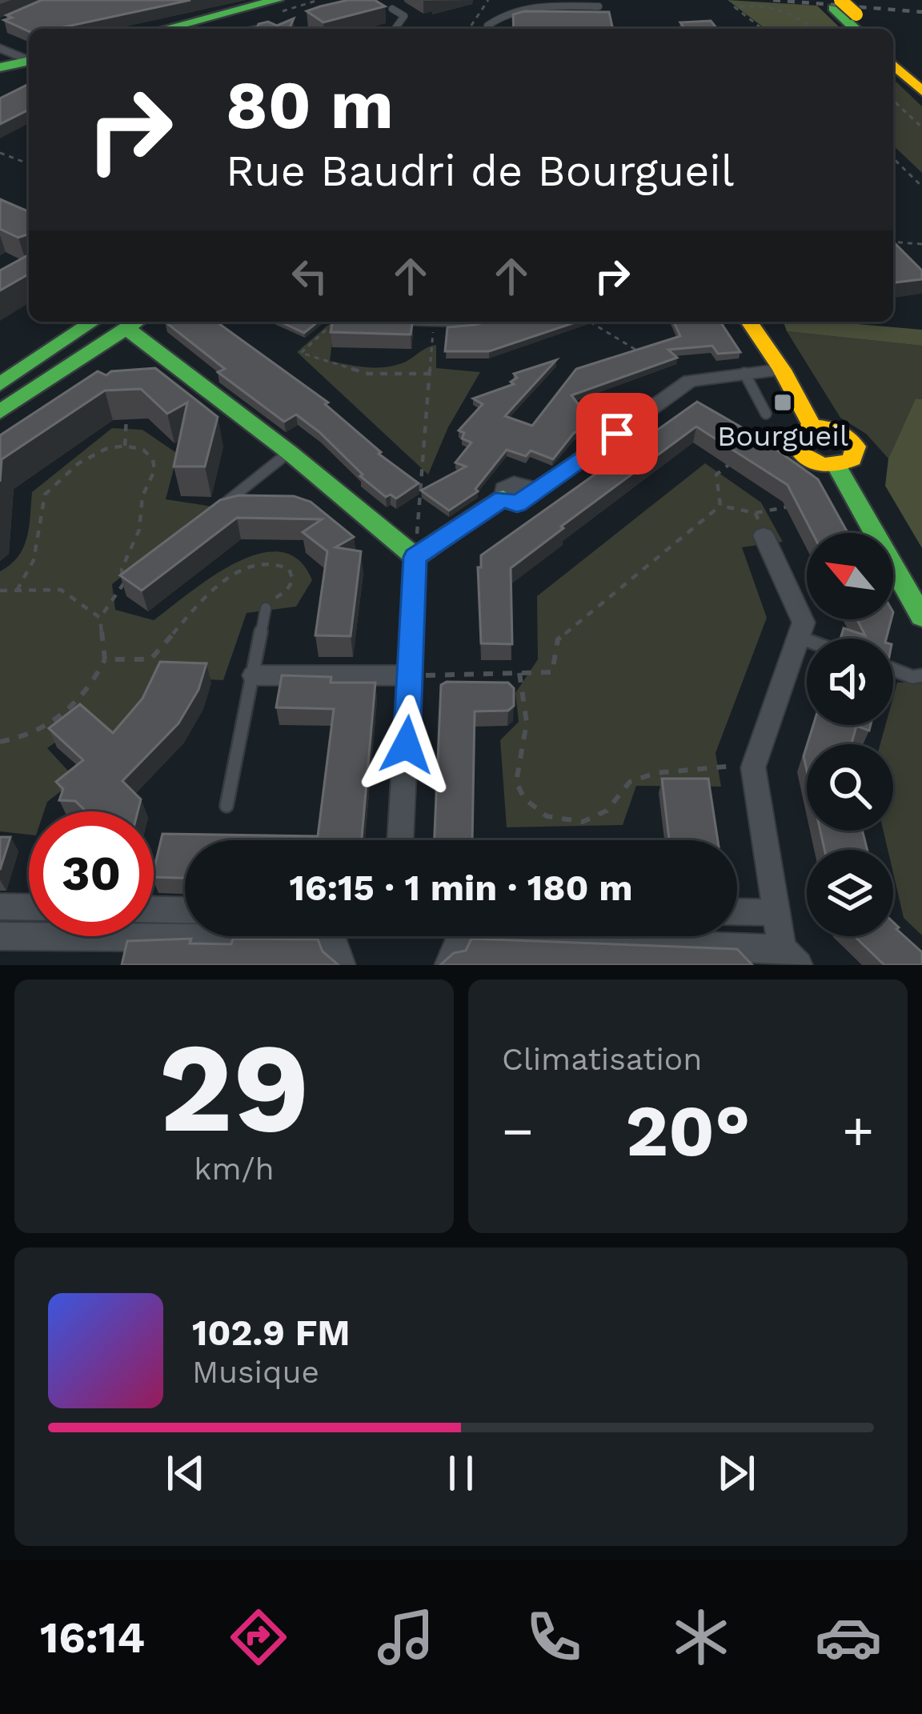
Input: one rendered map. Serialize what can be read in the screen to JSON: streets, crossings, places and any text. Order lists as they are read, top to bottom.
{
  "places": {
    "transit": ["Bourgueil"]
  },
  "north": "top left",
  "page": {
    "turn": ["80 m", "Rue Baudri de Bourgueil"],
    "limit": "30",
    "trip": "16:15 · 1 min · 180 m",
    "tile": [
      ["29", "km/h"],
      "Climatisation"
    ],
    "heat": ["−", "20°", "+"],
    "song": ["102.9 FM", "Musique"],
    "tabs": "16:14"
  }
}
